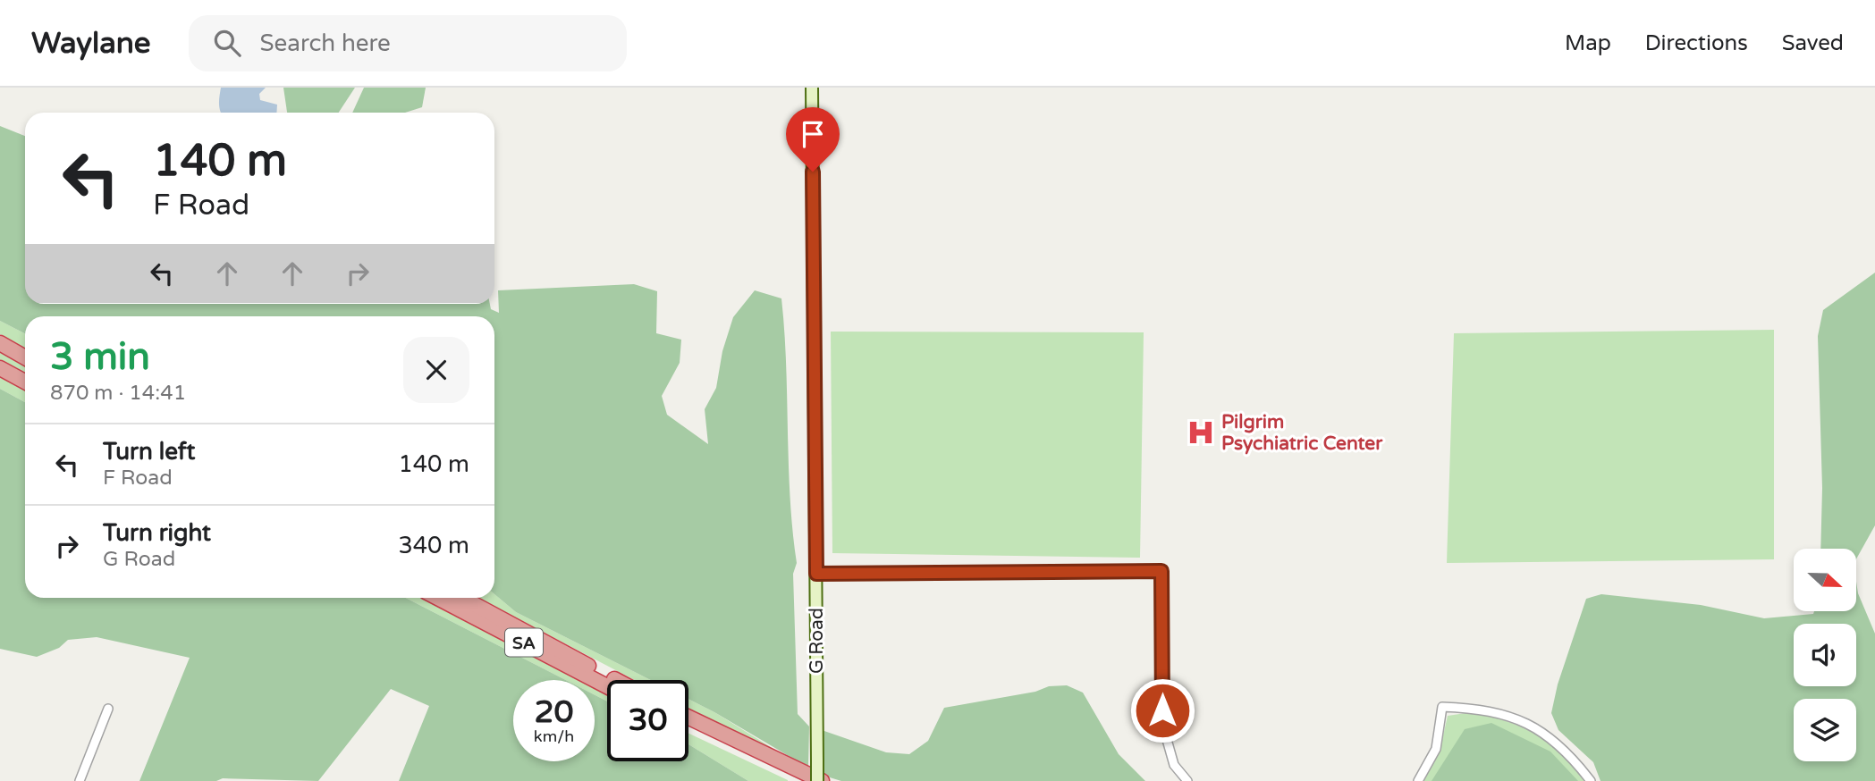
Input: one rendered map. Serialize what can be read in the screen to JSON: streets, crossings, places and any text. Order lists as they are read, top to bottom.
{
  "streets": {
    "highway": ["SA"],
    "street": ["G Road"]
  },
  "places": {
    "hospital": ["Pilgrim Psychiatric Center"]
  },
  "north": "right",
  "page": {
    "header": "Waylane",
    "search": "Search here",
    "nav": ["Map", "Directions", "Saved"],
    "turn": ["140 m", "F Road"],
    "heading": ["3 min", "870 m · 14:41"],
    "list": [
      {
        "name": "Turn left",
        "note": "F Road",
        "value": "140 m"
      },
      {
        "name": "Turn right",
        "note": "G Road",
        "value": "340 m"
      }
    ],
    "speed": "20 km/h",
    "limit": "30"
  }
}
